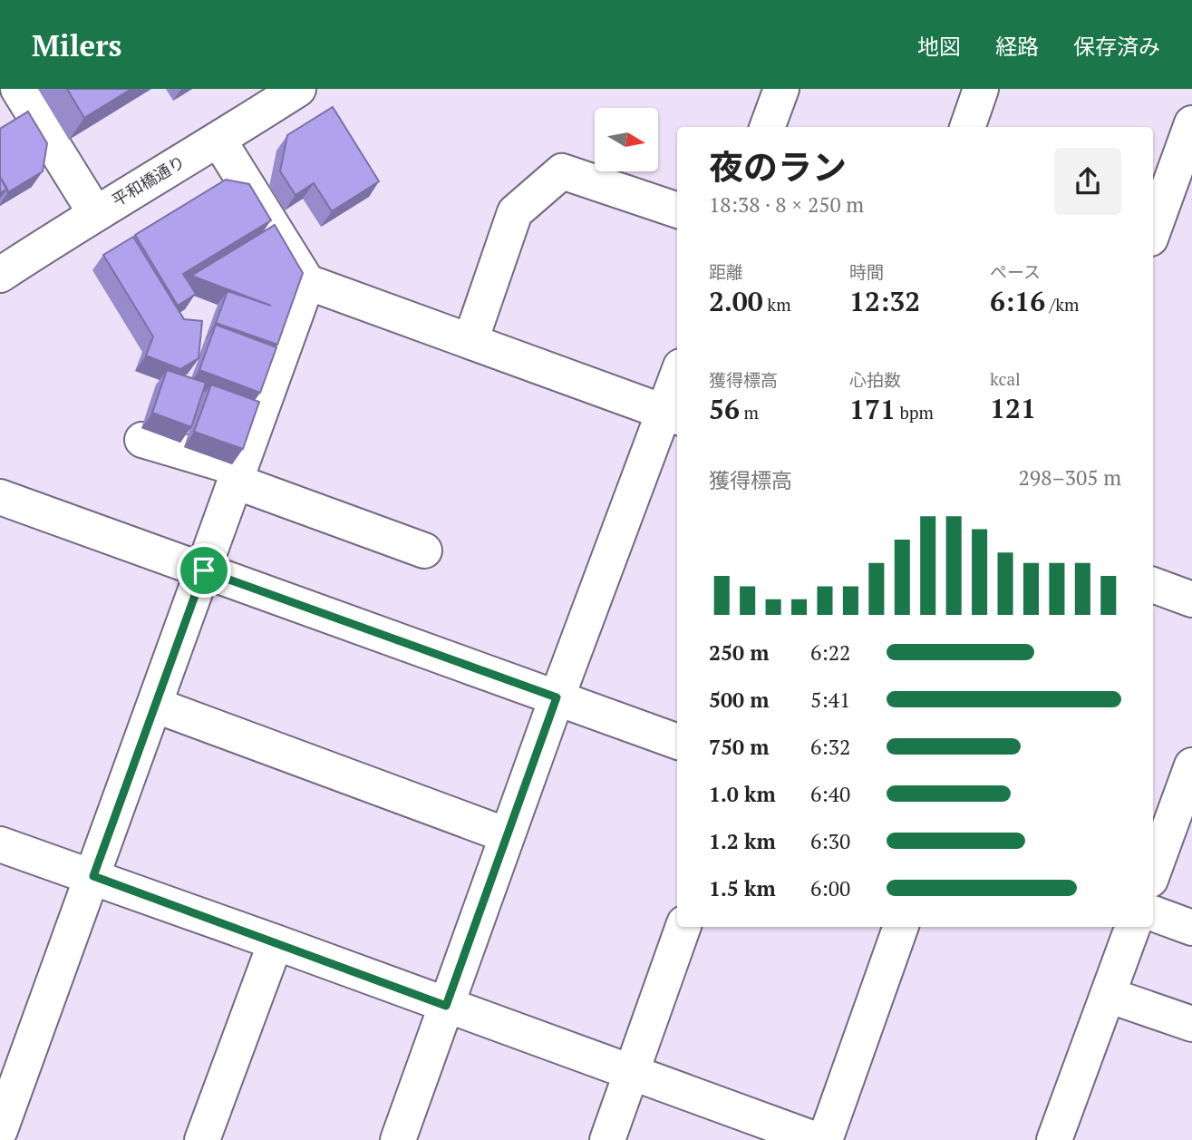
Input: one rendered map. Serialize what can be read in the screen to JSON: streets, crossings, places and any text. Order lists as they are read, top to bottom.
{
  "streets": {
    "street": ["平和橋通り"]
  },
  "north": "right",
  "page": {
    "header": "Milers",
    "nav": ["地図", "経路", "保存済み"],
    "heading": ["夜のラン", "18:38 · 8 × 250 m"],
    "stats": [
      ["距離", "2.00 km"],
      ["時間", "12:32"],
      ["ペース", "6:16 /km"],
      ["獲得標高", "56 m"],
      ["心拍数", "171 bpm"],
      ["kcal", "121"]
    ],
    "chart": ["獲得標高", "298–305 m"],
    "list": [
      {
        "name": "250 m",
        "note": "6:22"
      },
      {
        "name": "500 m",
        "note": "5:41"
      },
      {
        "name": "750 m",
        "note": "6:32"
      },
      {
        "name": "1.0 km",
        "note": "6:40"
      },
      {
        "name": "1.2 km",
        "note": "6:30"
      },
      {
        "name": "1.5 km",
        "note": "6:00"
      }
    ]
  }
}
